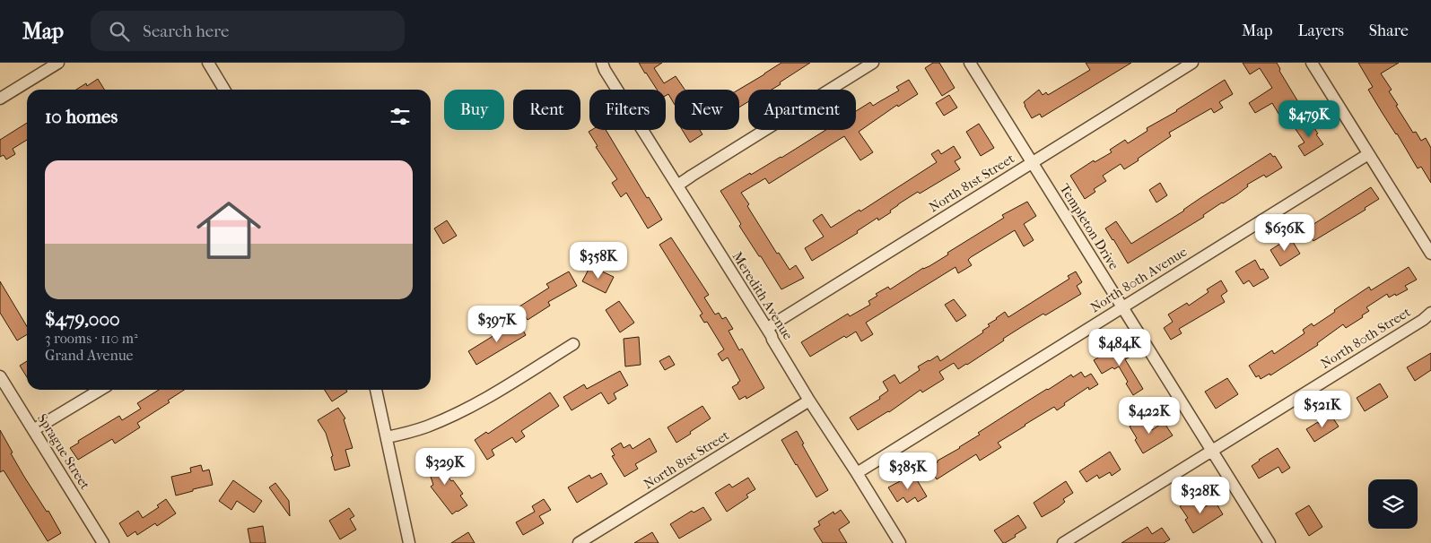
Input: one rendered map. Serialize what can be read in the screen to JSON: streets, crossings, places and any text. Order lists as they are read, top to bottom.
{
  "streets": {
    "street": [
      "North 81st Street",
      "Templeton Drive",
      "North 80th Avenue",
      "Meredith Avenue",
      "North 80th Street",
      "Sprague Street"
    ]
  },
  "crossings": [
    ["North 81st Street", "Templeton Drive"],
    ["North 81st Street", "Meredith Avenue"],
    ["Templeton Drive", "North 80th Avenue"],
    ["Templeton Drive", "North 80th Street"],
    ["North 80th Avenue", "Meredith Avenue"]
  ],
  "page": {
    "header": "Map",
    "search": "Search here",
    "nav": ["Map", "Layers", "Share"],
    "chip": [
      "Buy",
      "Rent",
      "Filters",
      "New",
      "Apartment"
    ],
    "heading": "10 homes",
    "price": [
      "$479K",
      "$636K",
      "$358K",
      "$397K",
      "$484K",
      "$521K",
      "$422K",
      "$329K",
      "$385K",
      "$328K"
    ],
    "list": [
      {
        "name": "$479,000",
        "note": "3 rooms · 110 m² · Grand Avenue"
      }
    ]
  }
}
